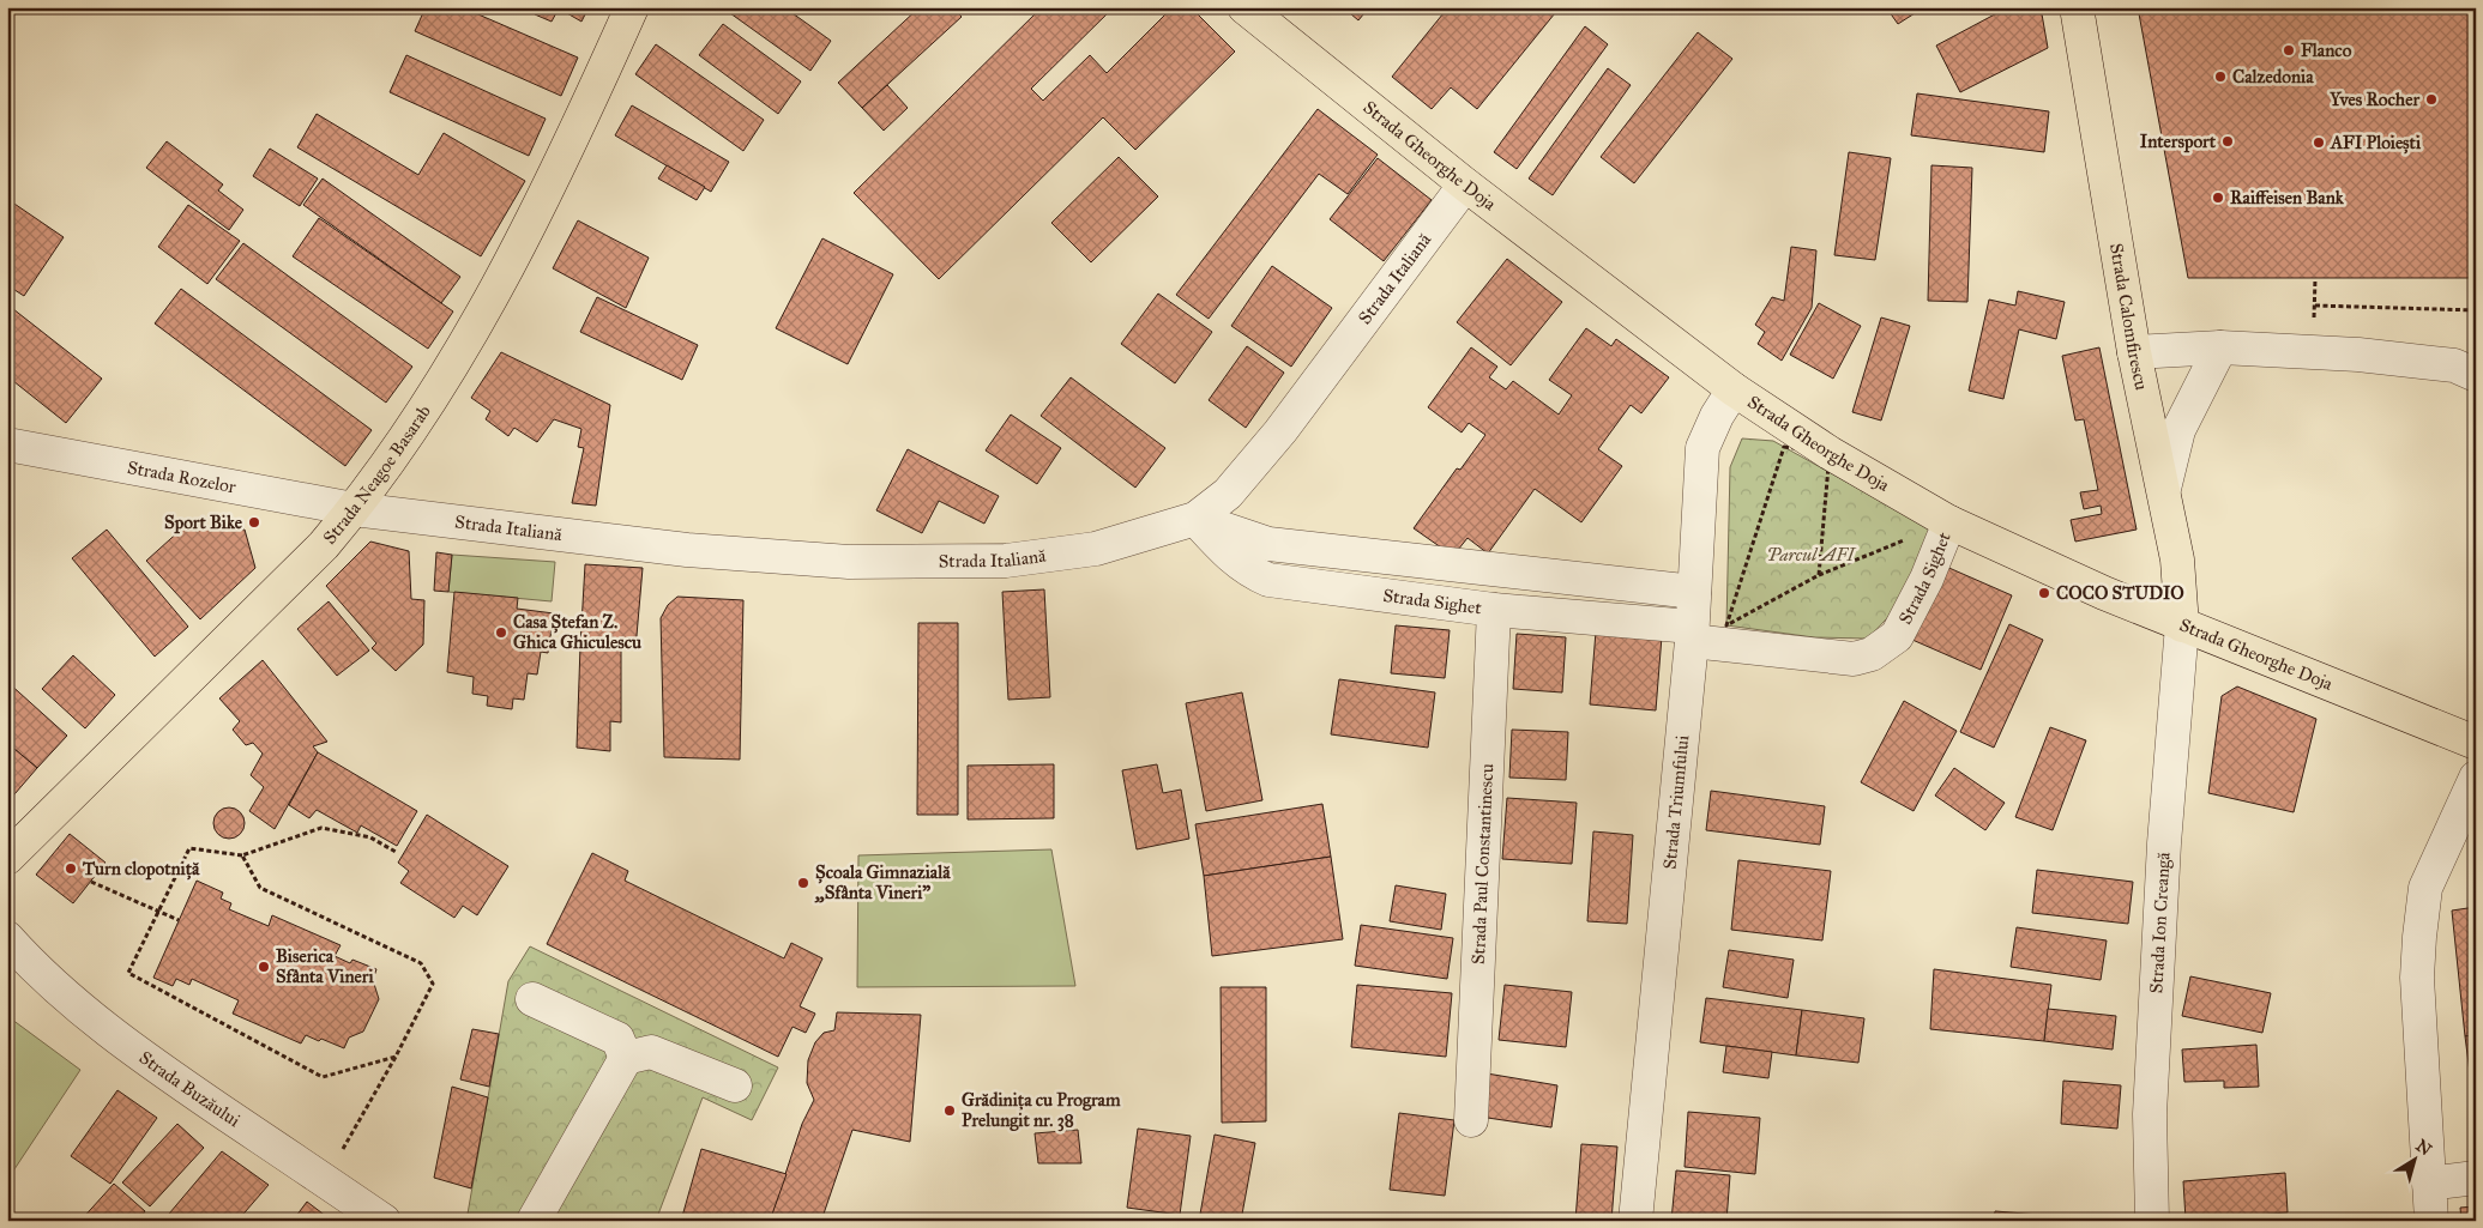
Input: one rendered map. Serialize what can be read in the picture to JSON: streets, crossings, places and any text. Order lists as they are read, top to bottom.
{
  "streets": {
    "main road": ["Strada Gheorghe Doja", "Strada Calomfirescu", "Strada Neagoe Basarab"],
    "street": [
      "Strada Italiană",
      "Strada Rozelor",
      "Strada Sighet",
      "Strada Triumfului",
      "Strada Paul Constantinescu",
      "Strada Ion Creangă",
      "Strada Buzăului"
    ]
  },
  "crossings": [
    ["Strada Gheorghe Doja", "Strada Italiană"],
    ["Strada Gheorghe Doja", "Strada Calomfirescu"],
    ["Strada Gheorghe Doja", "Strada Sighet"],
    ["Strada Gheorghe Doja", "Strada Triumfului"],
    ["Strada Gheorghe Doja", "Strada Ion Creangă"],
    ["Strada Italiană", "Strada Neagoe Basarab"],
    ["Strada Italiană", "Strada Rozelor"],
    ["Strada Italiană", "Strada Sighet"],
    ["Strada Calomfirescu", "Strada Ion Creangă"],
    ["Strada Neagoe Basarab", "Strada Rozelor"],
    ["Strada Sighet", "Strada Triumfului"],
    ["Strada Sighet", "Strada Paul Constantinescu"]
  ],
  "parks": ["Parcul AFI"],
  "places": [
    "Flanco",
    "Calzedonia",
    "Yves Rocher",
    "Intersport",
    "AFI Ploiești",
    "Raiffeisen Bank",
    "Sport Bike",
    "COCO STUDIO",
    "Casa Ștefan Z. Ghica Ghiculescu",
    "Turn clopotniță",
    "Școala Gimnazială ,,Sfânta Vineri”",
    "Biserica Sfânta Vineri",
    "Grădinița cu Program Prelungit nr. 38"
  ],
  "north": "top right"
}
